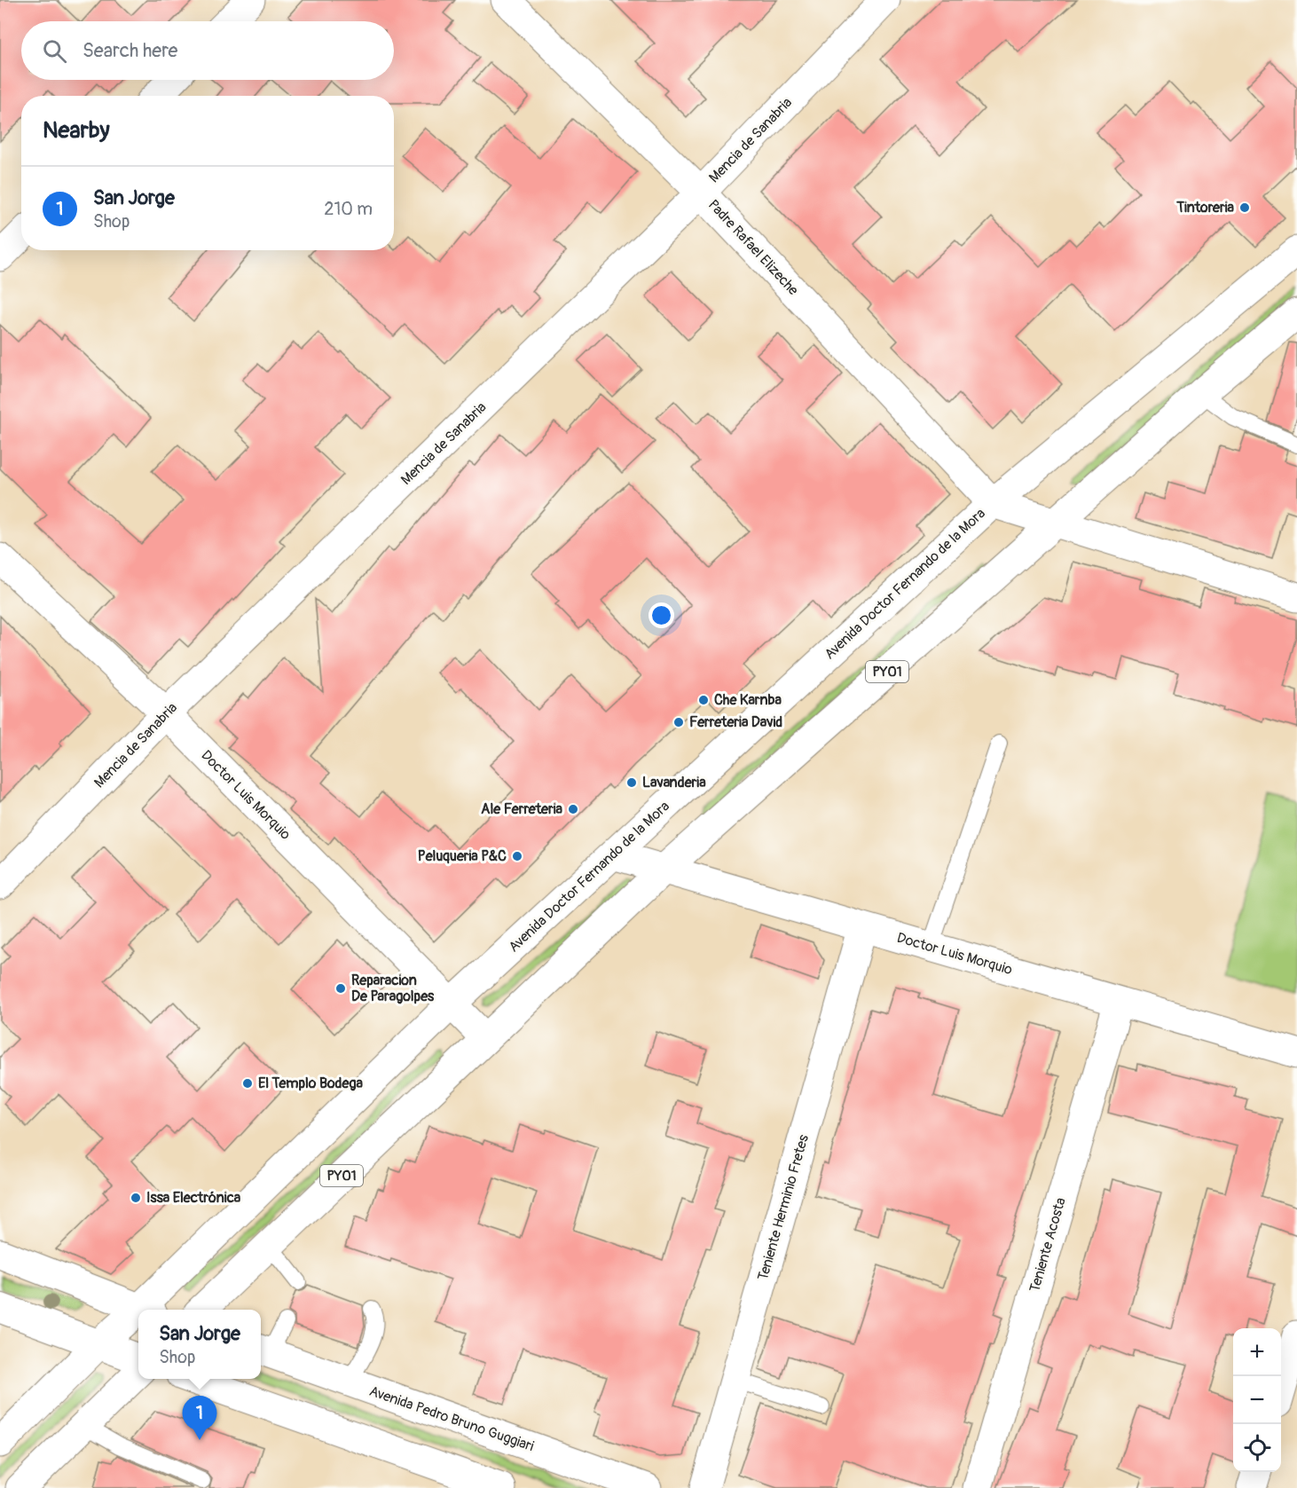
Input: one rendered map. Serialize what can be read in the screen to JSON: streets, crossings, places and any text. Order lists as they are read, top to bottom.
{
  "streets": {
    "main road": [
      "Mencia de Sanabria",
      "Padre Rafael Elizeche",
      "Avenida Doctor Fernando de la Mora",
      "PY01",
      "Doctor Luis Morquio",
      "Teniente Herminio Fretes",
      "Teniente Acosta",
      "Avenida Pedro Bruno Guggiari"
    ]
  },
  "crossings": [
    ["Mencia de Sanabria", "Padre Rafael Elizeche"],
    ["Mencia de Sanabria", "Doctor Luis Morquio"],
    ["Padre Rafael Elizeche", "Avenida Doctor Fernando de la Mora"],
    ["Avenida Doctor Fernando de la Mora", "Doctor Luis Morquio"],
    ["PY01", "Doctor Luis Morquio"],
    ["Doctor Luis Morquio", "Teniente Herminio Fretes"],
    ["Doctor Luis Morquio", "Teniente Acosta"]
  ],
  "places": [
    "Tintoreria",
    "Che Karnba",
    "Ferreteria David",
    "Lavanderia",
    "Ale Ferreteria",
    "Peluqueria P&C",
    "Reparacion De Paragolpes",
    "El Templo Bodega",
    "Issa Electrónica"
  ],
  "page": {
    "search": "Search here",
    "heading": "Nearby",
    "list": [
      {
        "mark": "1",
        "name": "San Jorge",
        "note": "Shop",
        "value": "210 m"
      }
    ],
    "popup": ["San Jorge", "Shop"],
    "map_buttons": ["+", "−"],
    "pins": "1"
  }
}
